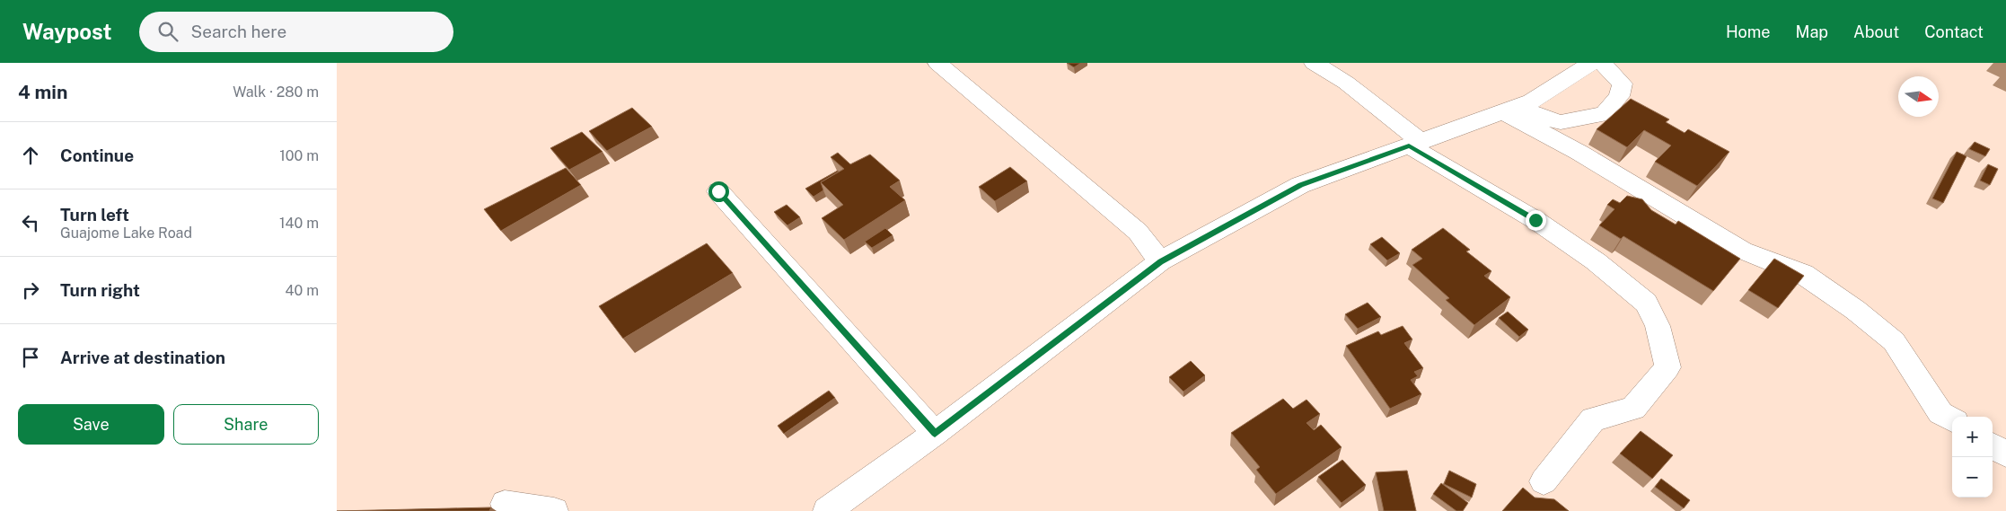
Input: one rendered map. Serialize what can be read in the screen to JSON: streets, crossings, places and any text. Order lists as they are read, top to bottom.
{
  "north": "right",
  "page": {
    "header": "Waypost",
    "search": "Search here",
    "nav": [
      "Home",
      "Map",
      "About",
      "Contact"
    ],
    "heading": ["4 min", "Walk · 280 m"],
    "list": [
      ["Continue", "100 m"],
      ["Turn left", "Guajome Lake Road", "140 m"],
      ["Turn right", "40 m"],
      "Arrive at destination"
    ],
    "buttons": ["Save", "Share"],
    "map_buttons": ["+", "−"]
  }
}
